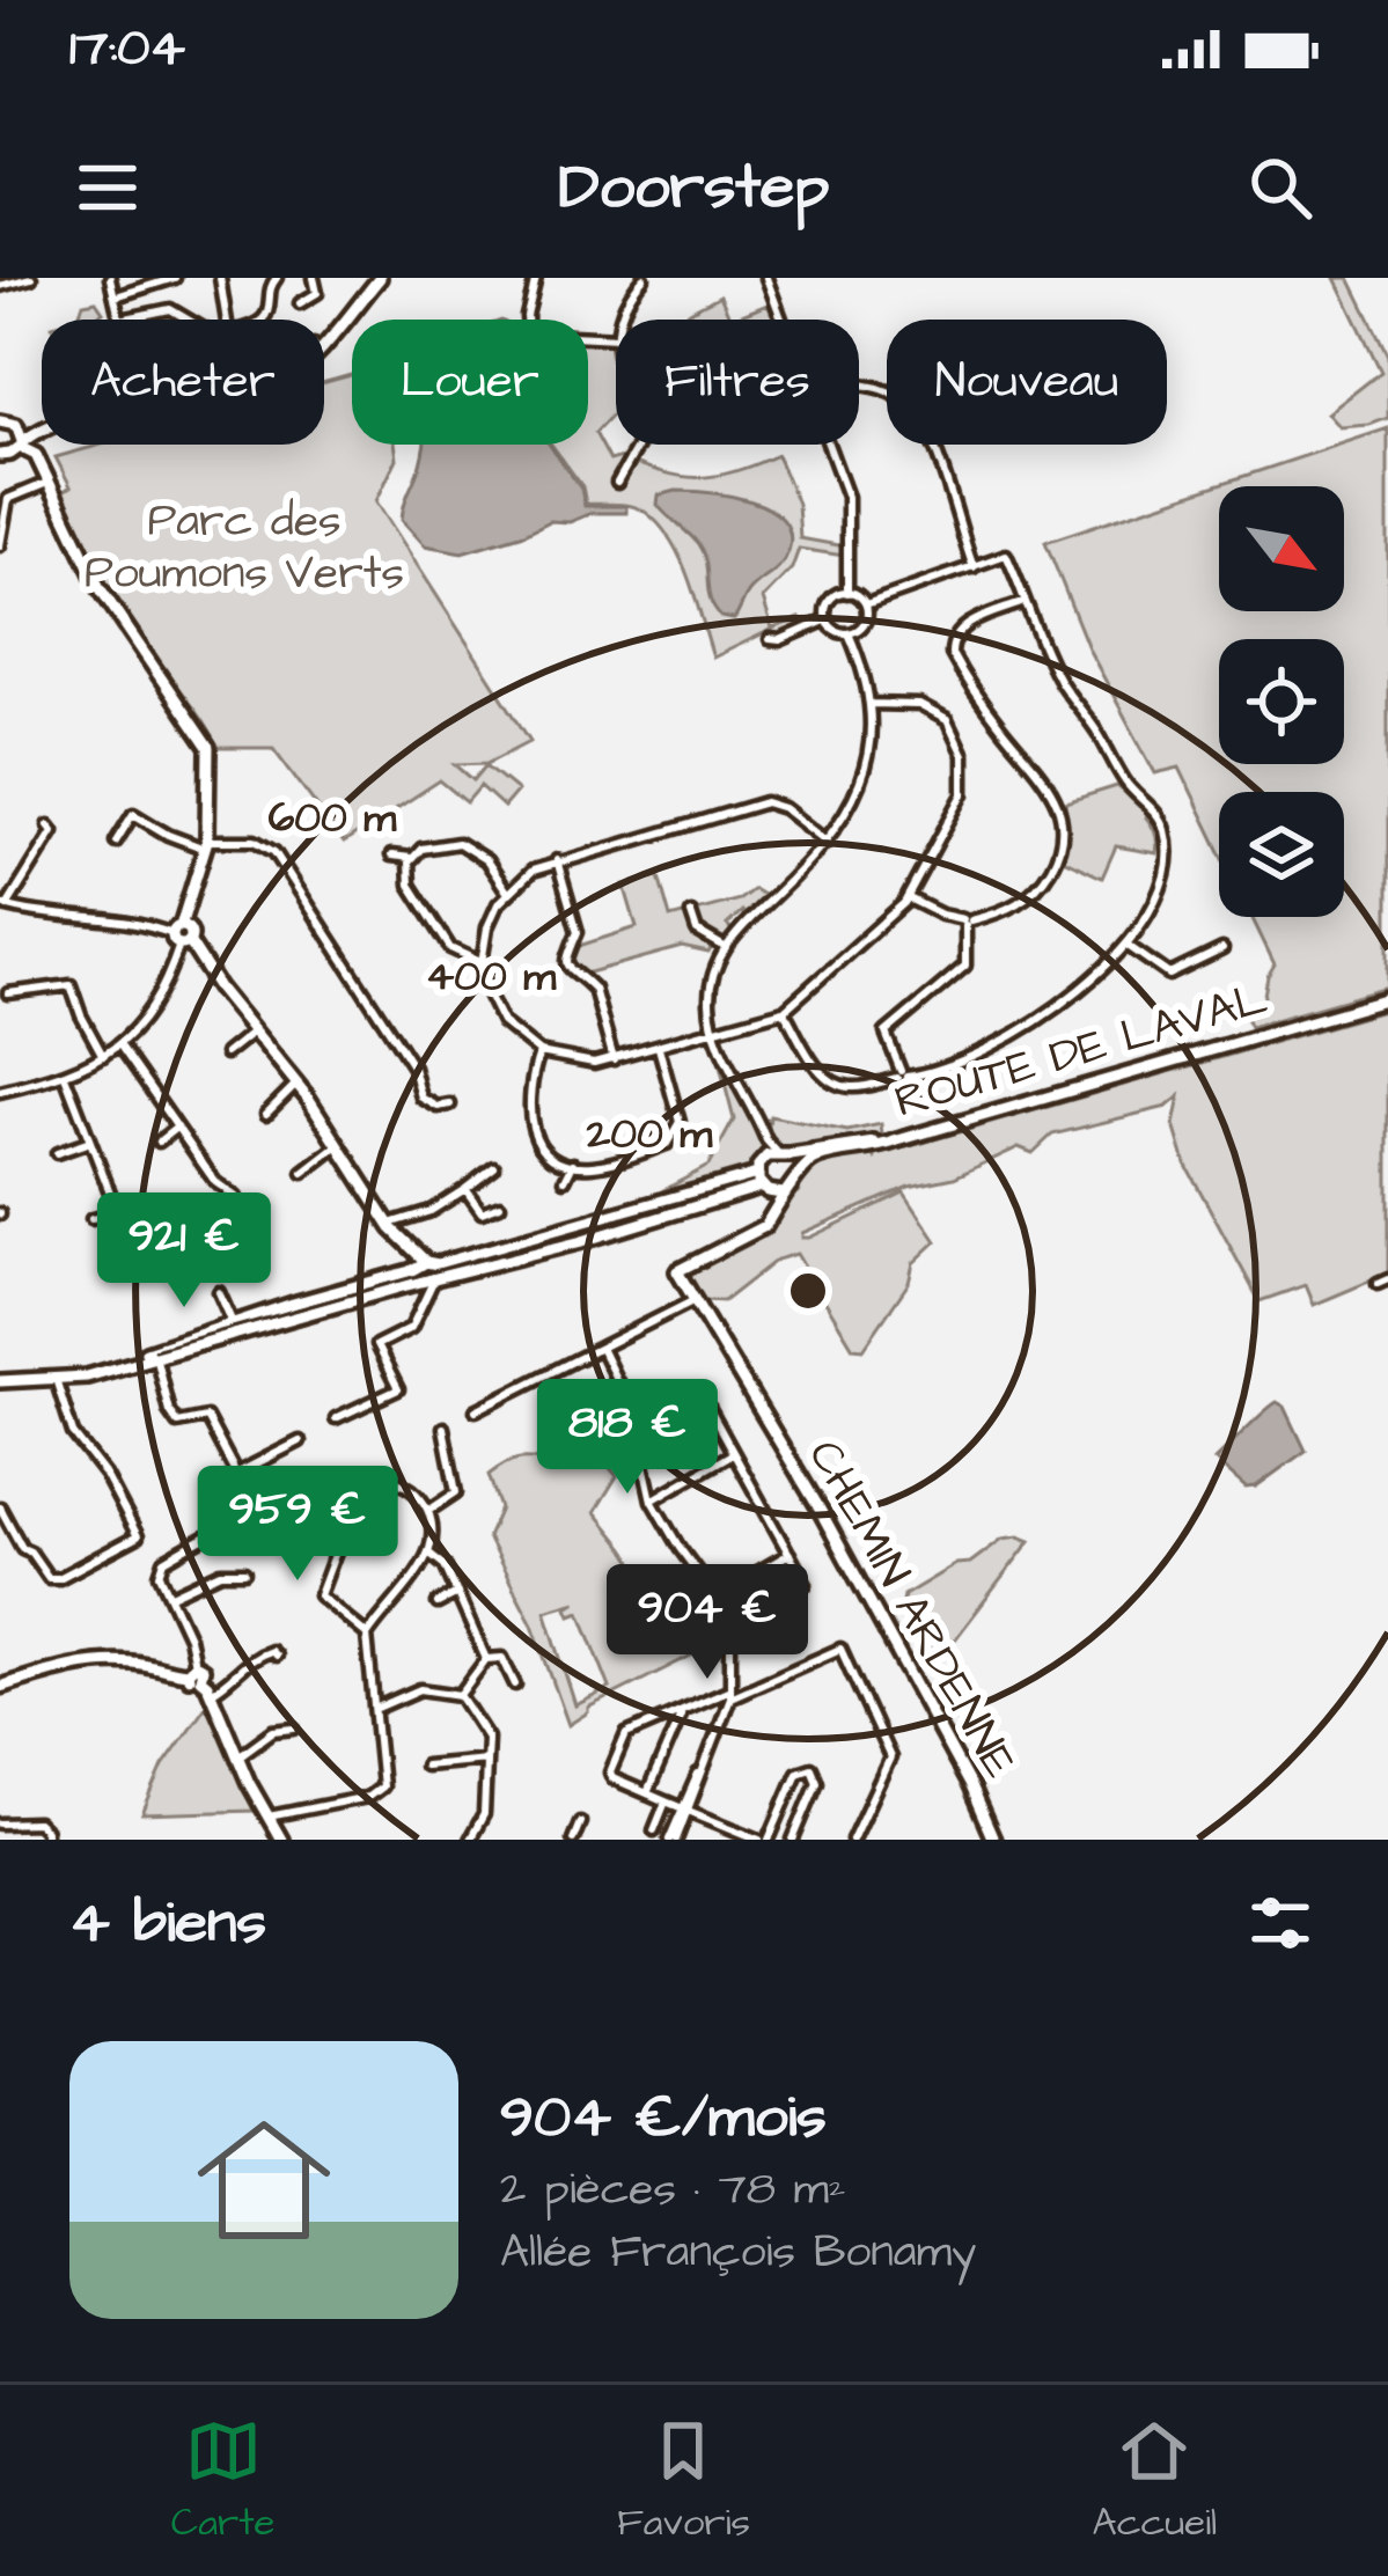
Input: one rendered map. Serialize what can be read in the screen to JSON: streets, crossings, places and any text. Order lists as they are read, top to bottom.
{
  "streets": {
    "street": ["ROUTE DE LAVAL", "CHEMIN ARDENNE"]
  },
  "parks": ["Parc des Poumons Verts"],
  "north": "bottom right",
  "page": {
    "status": "17:04",
    "header": "Doorstep",
    "chip": [
      "Acheter",
      "Louer",
      "Filtres",
      "Nouveau"
    ],
    "price": [
      "921 €",
      "818 €",
      "959 €",
      "904 €"
    ],
    "heading": "4 biens",
    "list": [
      {
        "name": "904 €/mois",
        "note": "2 pièces · 78 m² · Allée François Bonamy"
      }
    ],
    "tabs": ["Carte", "Favoris", "Accueil"]
  },
  "rings": ["600 m", "400 m", "200 m"]
}
